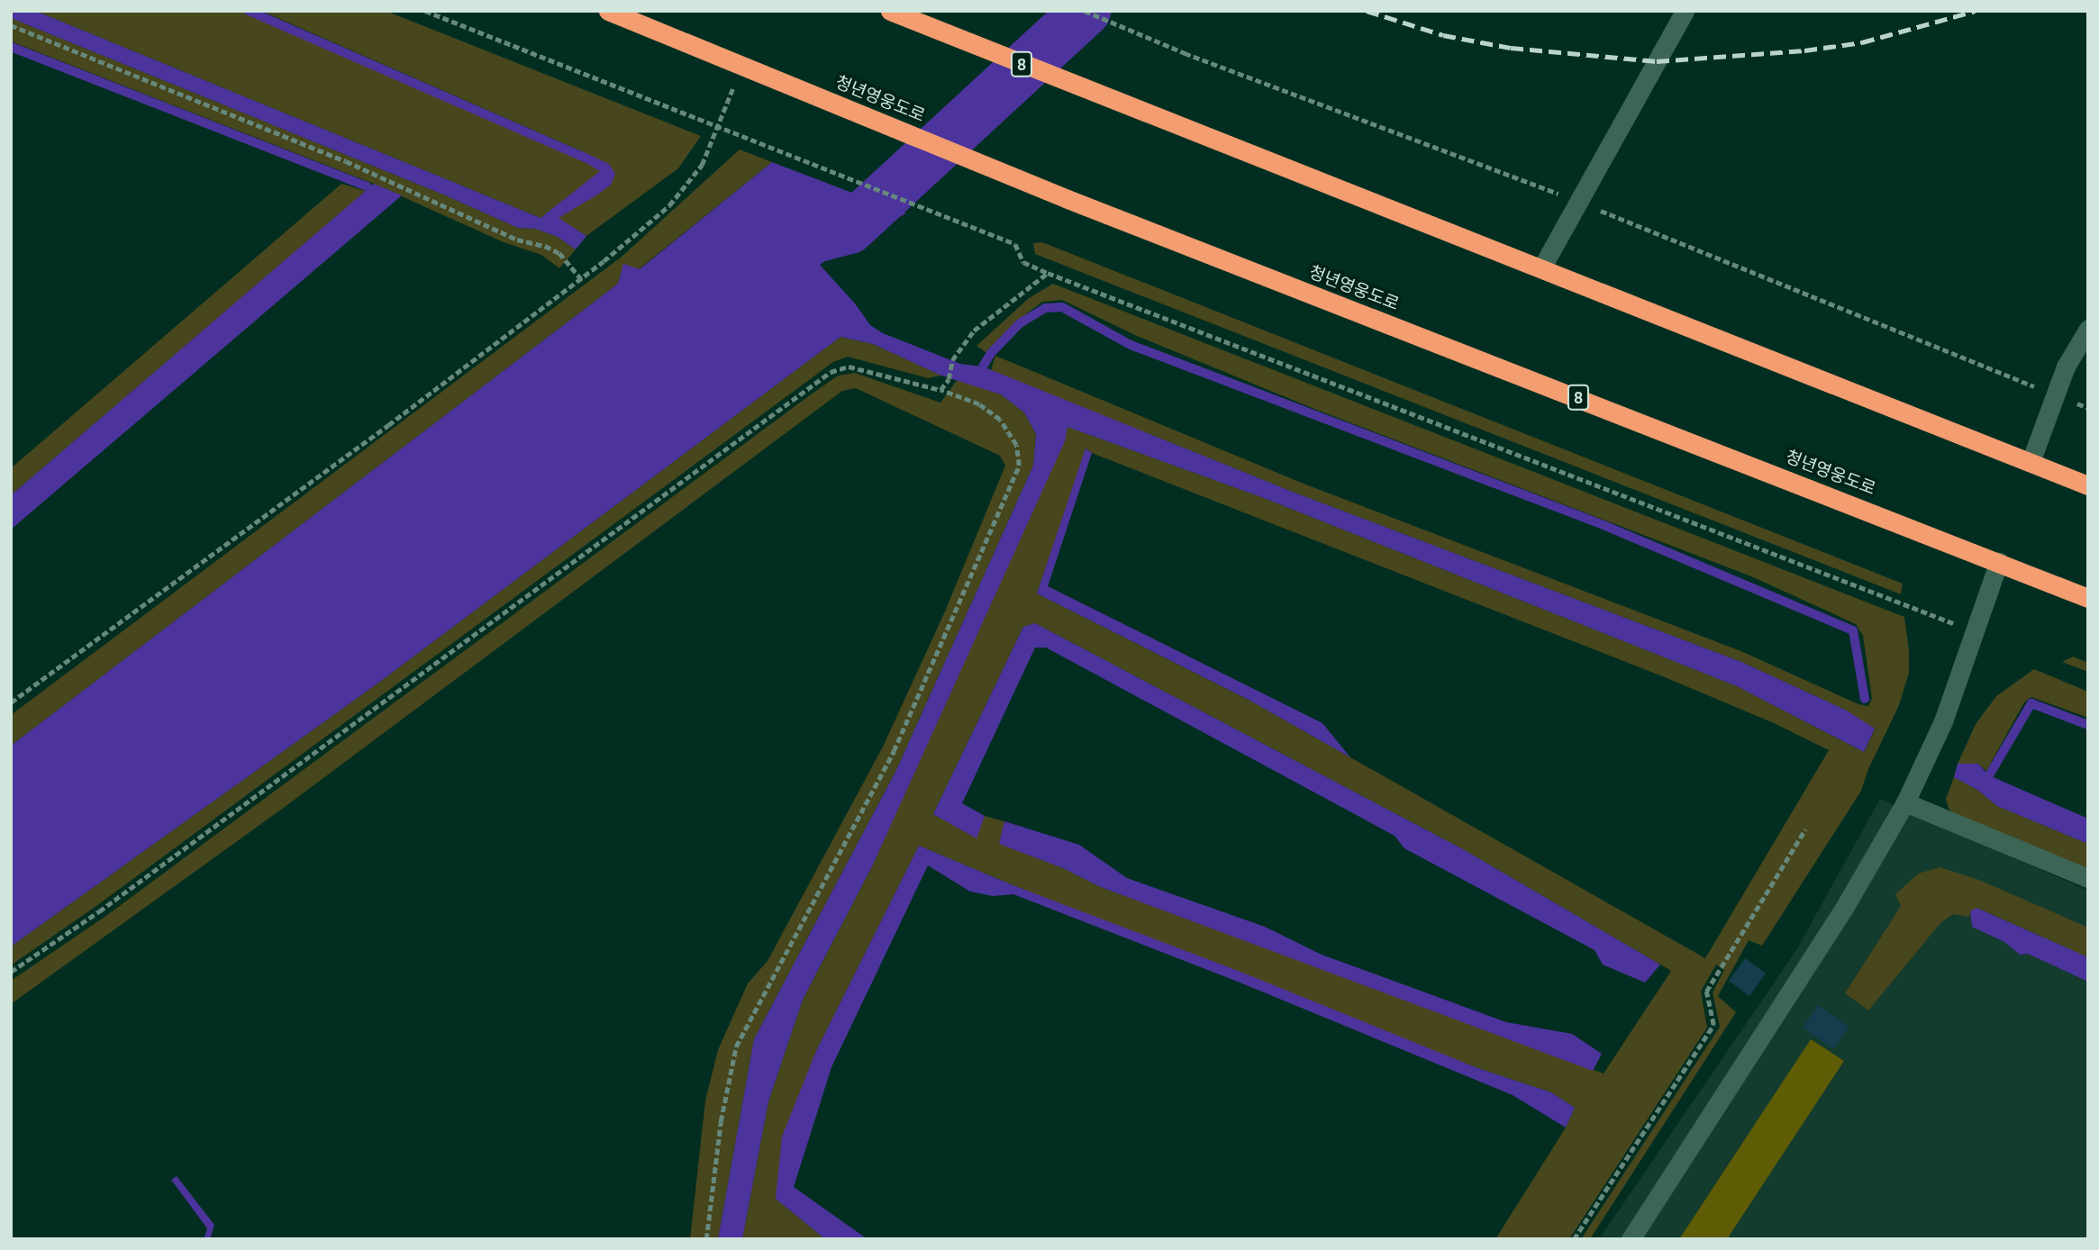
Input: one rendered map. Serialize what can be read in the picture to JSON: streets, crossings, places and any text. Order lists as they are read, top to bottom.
{
  "streets": {
    "highway": ["8", "청년영웅도로"]
  }
}
